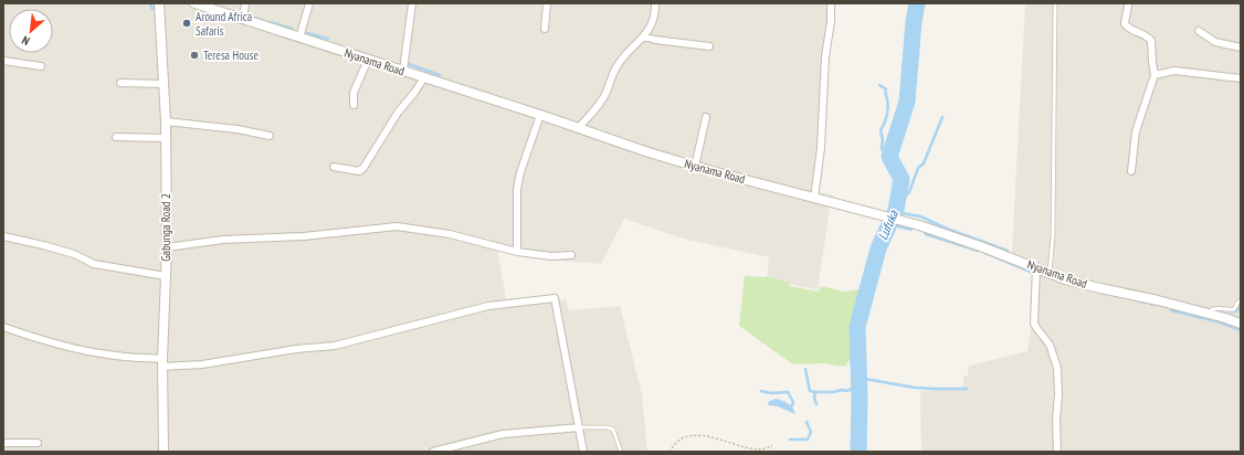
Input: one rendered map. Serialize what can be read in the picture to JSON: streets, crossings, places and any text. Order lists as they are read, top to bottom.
{
  "streets": {
    "street": ["Nyanama Road", "Gabunga Road 2"]
  },
  "water": ["Lufuka"],
  "places": ["Around Africa Safaris", "Teresa House"],
  "north": "bottom left"
}
